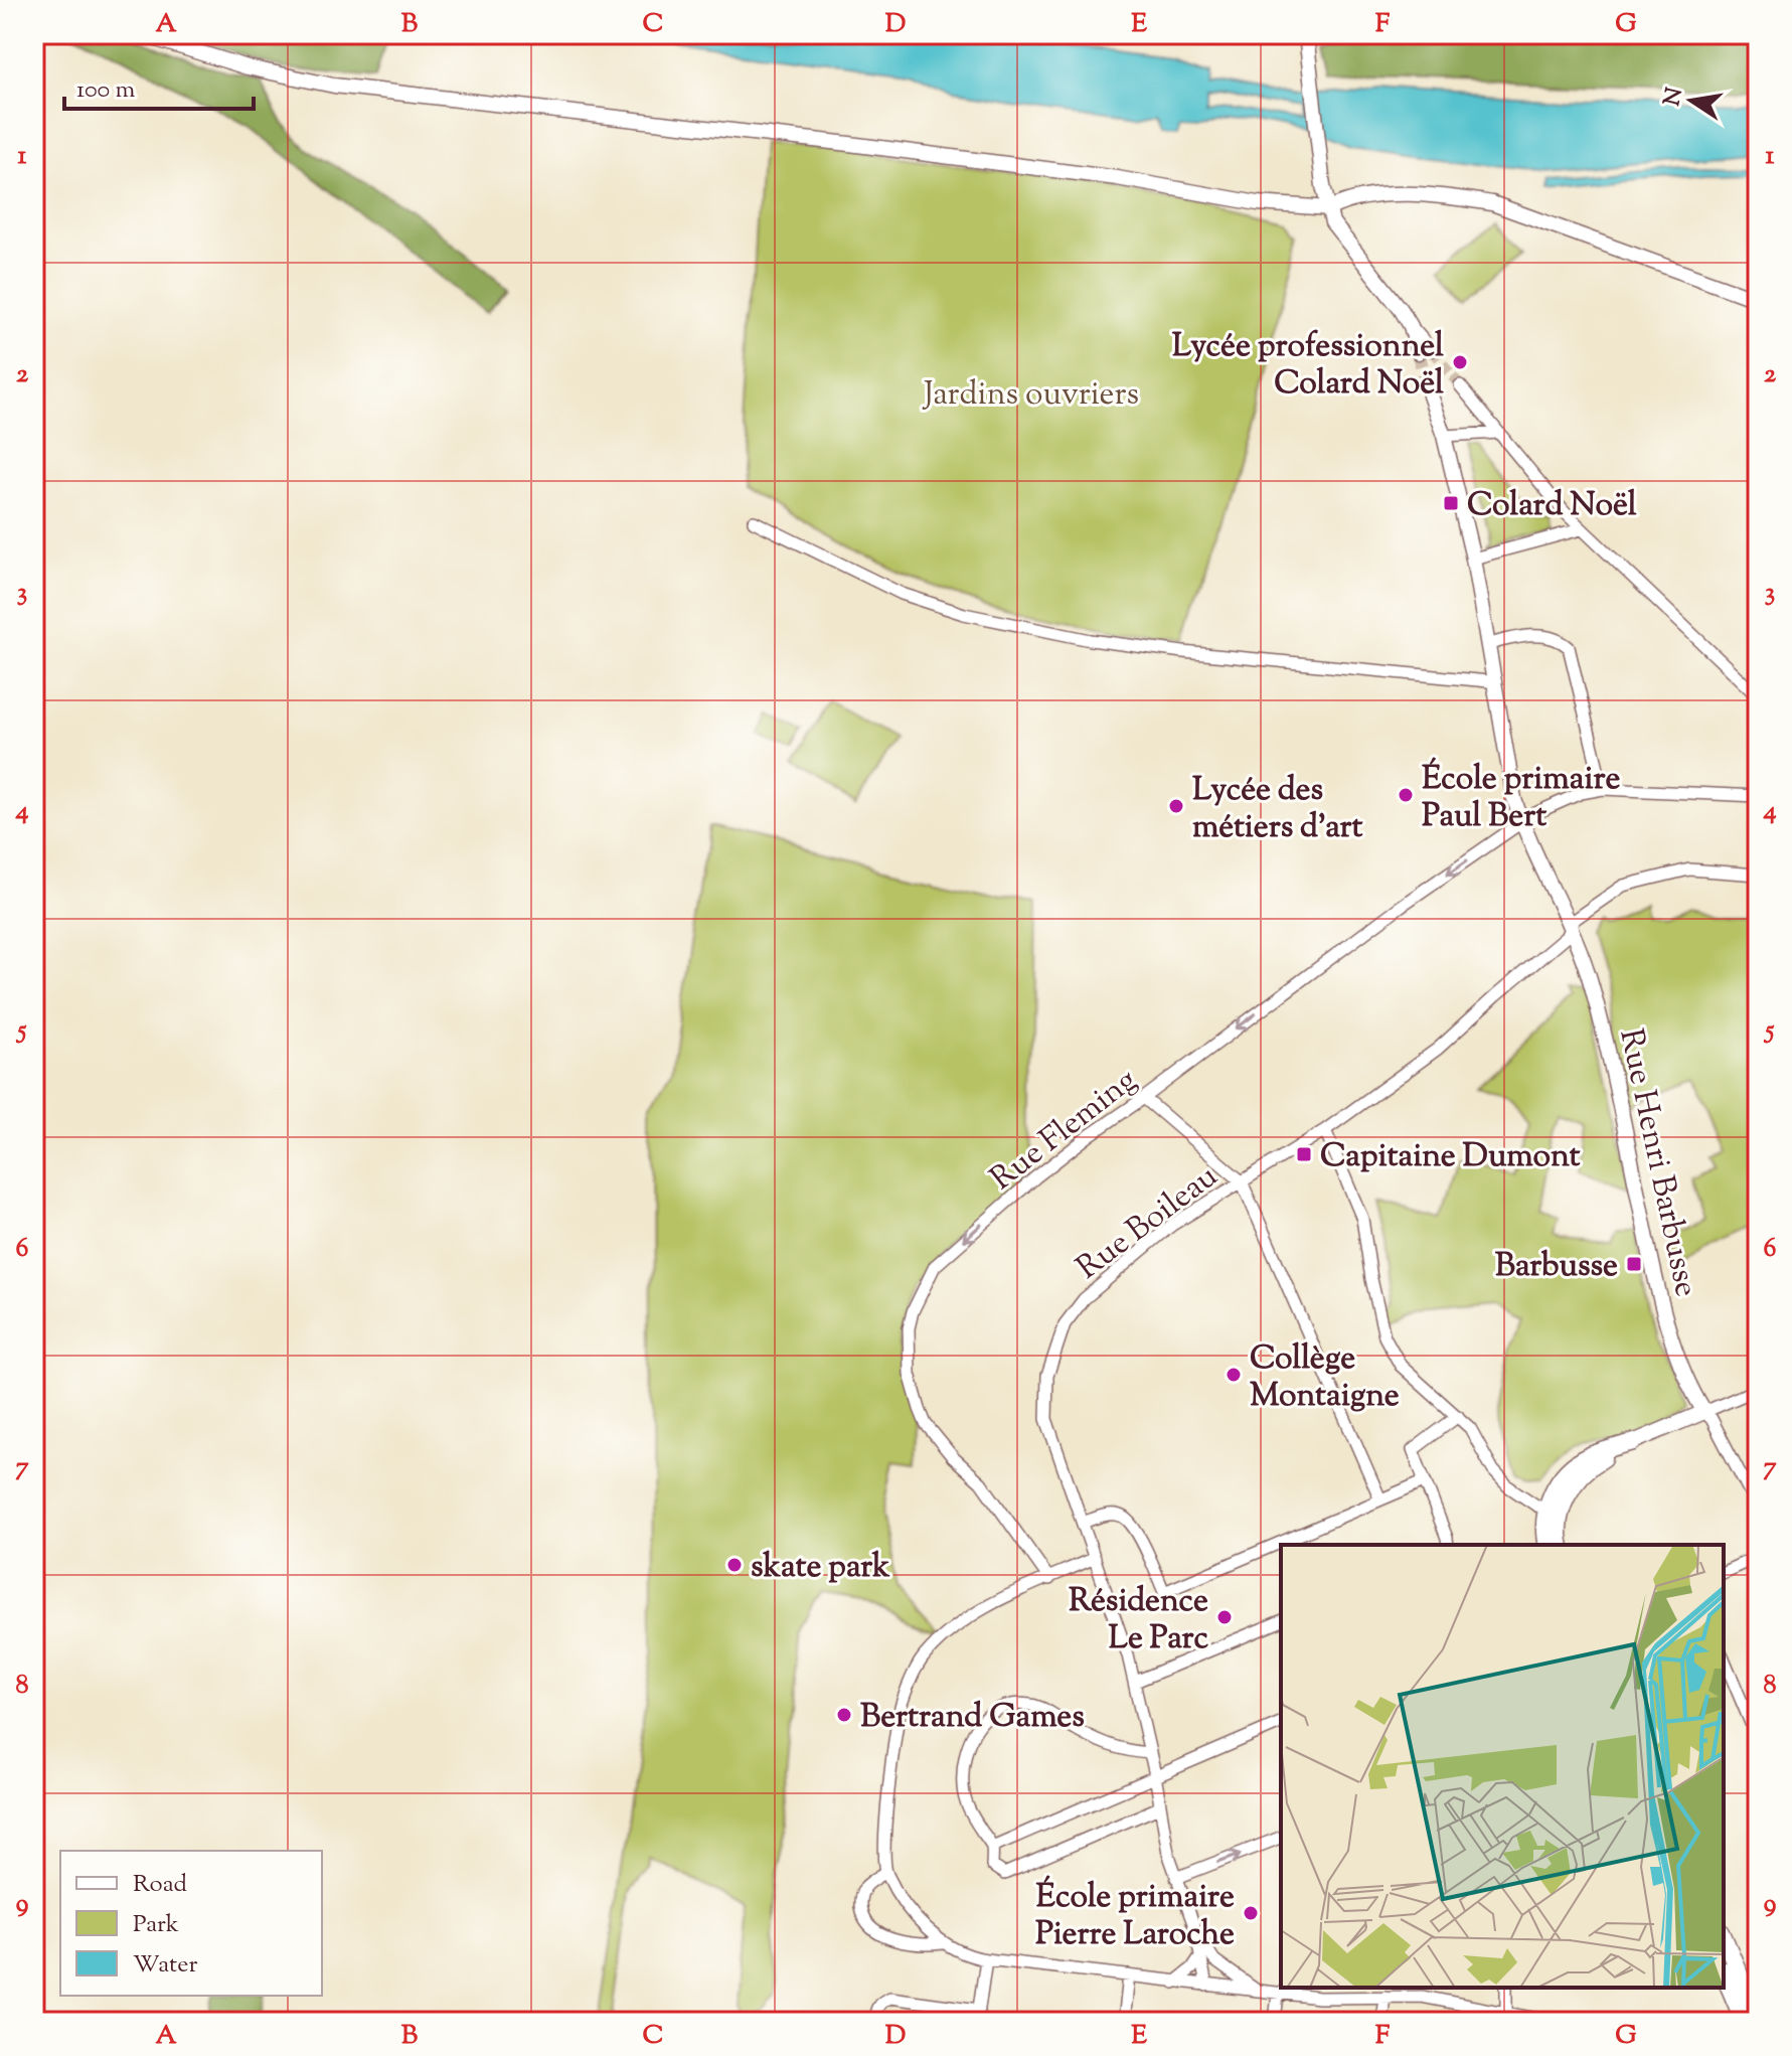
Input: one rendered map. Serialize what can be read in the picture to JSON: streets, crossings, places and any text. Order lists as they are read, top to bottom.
{
  "streets": {
    "street": ["Rue Fleming", "Rue Henri Barbusse", "Rue Boileau"]
  },
  "crossings": [
    ["Rue Fleming", "Rue Henri Barbusse"],
    ["Rue Henri Barbusse", "Rue Boileau"]
  ],
  "one_way": ["Rue Fleming"],
  "parks": ["Jardins ouvriers"],
  "places": {
    "other": [
      "Lycée professionnel Colard Noël",
      "École primaire Paul Bert",
      "Lycée des métiers d'art",
      "Collège Montaigne",
      "skate park",
      "Résidence Le Parc",
      "Bertrand Games",
      "École primaire Pierre Laroche"
    ],
    "transit": ["Colard Noël", "Capitaine Dumont", "Barbusse"]
  },
  "legend": ["Road", "Park", "Water"],
  "scale_bar": "100 m",
  "north": "left",
  "grid": {
    "columns": [
      "A",
      "B",
      "C",
      "D",
      "E",
      "F",
      "G"
    ],
    "rows": [
      "1",
      "2",
      "3",
      "4",
      "5",
      "6",
      "7",
      "8",
      "9"
    ]
  }
}
